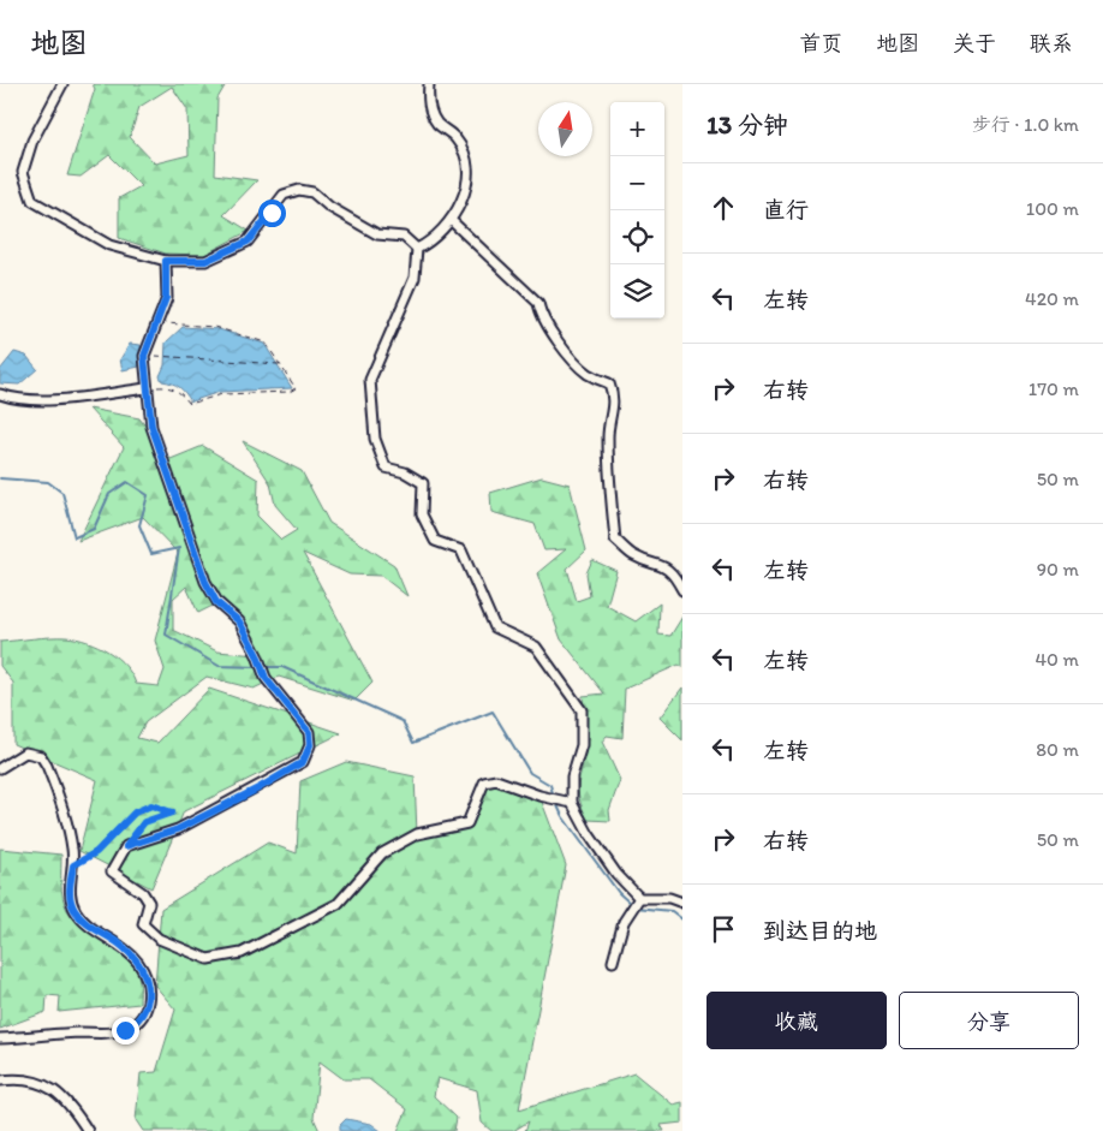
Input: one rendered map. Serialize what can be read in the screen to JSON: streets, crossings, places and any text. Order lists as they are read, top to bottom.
{
  "north": "top",
  "page": {
    "header": "地图",
    "nav": [
      "首页",
      "地图",
      "关于",
      "联系"
    ],
    "heading": ["13 分钟", "步行 · 1.0 km"],
    "map_buttons": ["+", "−"],
    "list": [
      ["直行", "100 m"],
      ["左转", "420 m"],
      ["右转", "170 m"],
      ["右转", "50 m"],
      ["左转", "90 m"],
      ["左转", "40 m"],
      ["左转", "80 m"],
      ["右转", "50 m"],
      "到达目的地"
    ],
    "buttons": ["收藏", "分享"]
  }
}
